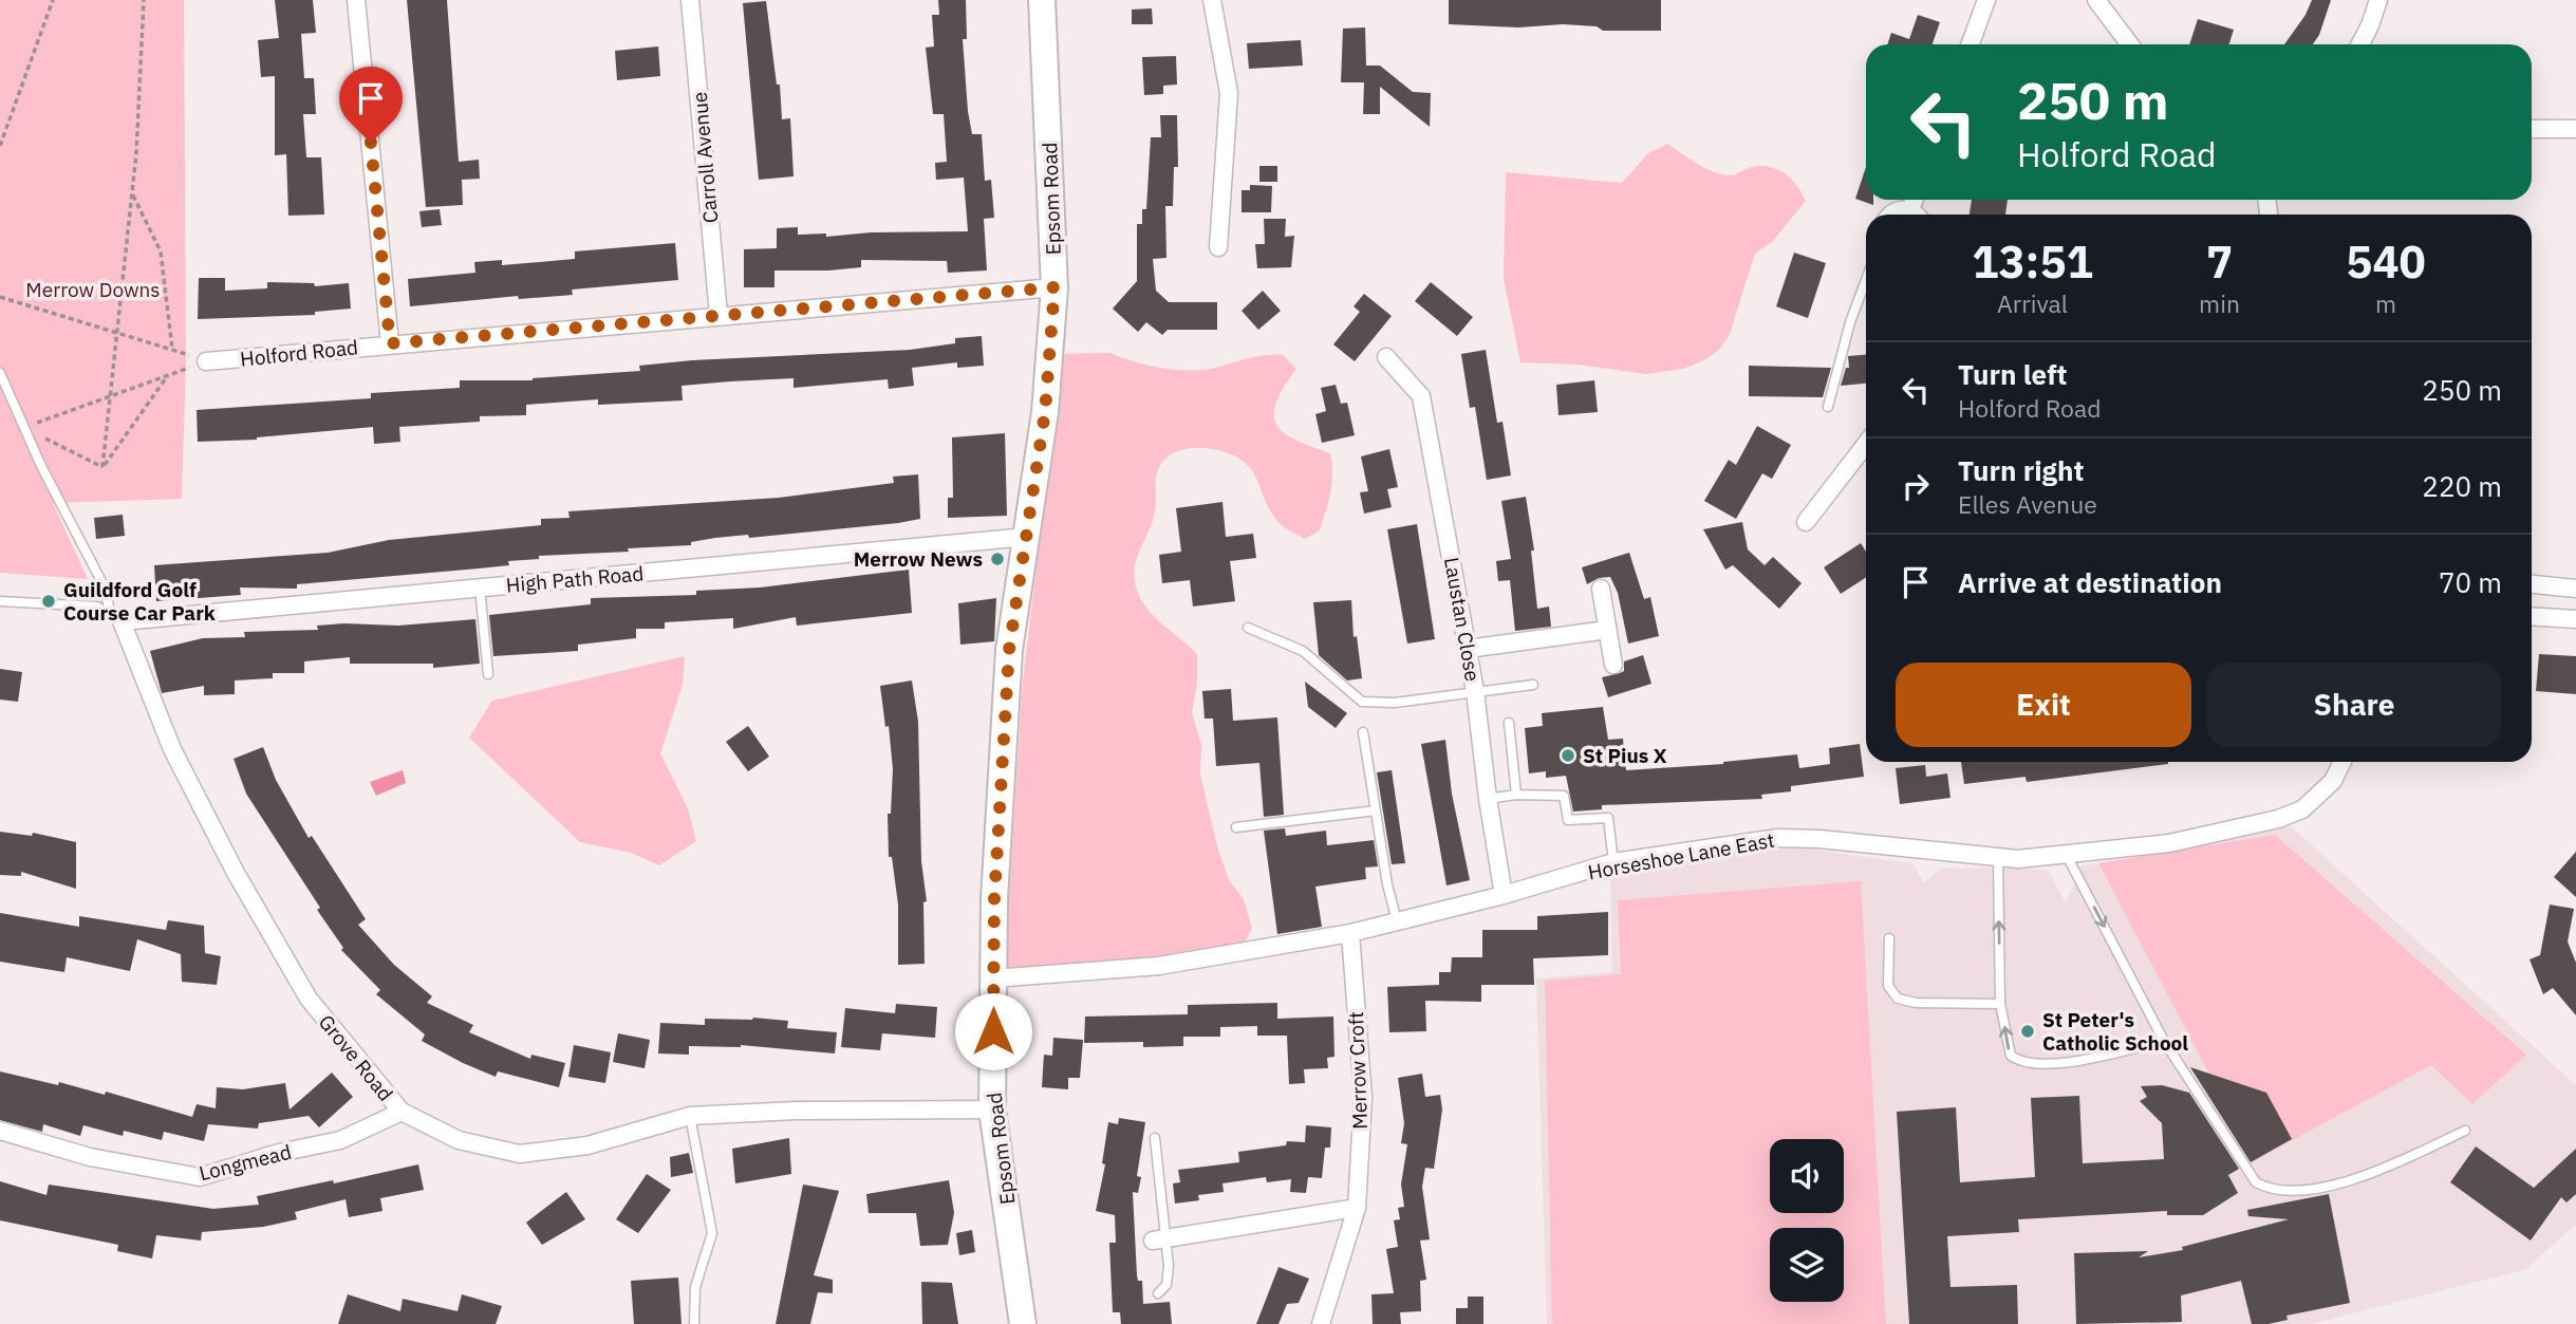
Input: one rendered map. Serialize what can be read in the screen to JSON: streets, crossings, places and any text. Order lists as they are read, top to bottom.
{
  "streets": {
    "main road": ["Epsom Road"],
    "street": [
      "Carroll Avenue",
      "Holford Road",
      "High Path Road",
      "Laustan Close",
      "Horseshoe Lane East",
      "Grove Road",
      "Merrow Croft",
      "Longmead"
    ]
  },
  "crossings": [
    ["Carroll Avenue", "Holford Road"],
    ["Epsom Road", "Holford Road"],
    ["Epsom Road", "High Path Road"],
    ["Epsom Road", "Horseshoe Lane East"],
    ["Epsom Road", "Grove Road"],
    ["High Path Road", "Grove Road"],
    ["Laustan Close", "Horseshoe Lane East"],
    ["Horseshoe Lane East", "Merrow Croft"],
    ["Grove Road", "Longmead"]
  ],
  "parks": ["Merrow Downs"],
  "places": [
    "Merrow News",
    "Guildford Golf Course Car Park",
    "St Pius X",
    "St Peter's Catholic School"
  ],
  "page": {
    "turn": ["250 m", "Holford Road"],
    "eta": [
      "13:51",
      "Arrival",
      "7",
      "min",
      "540",
      "m"
    ],
    "list": [
      {
        "name": "Turn left",
        "note": "Holford Road",
        "value": "250 m"
      },
      {
        "name": "Turn right",
        "note": "Elles Avenue",
        "value": "220 m"
      },
      {
        "name": "Arrive at destination",
        "value": "70 m"
      }
    ],
    "buttons": ["Exit", "Share"]
  }
}
